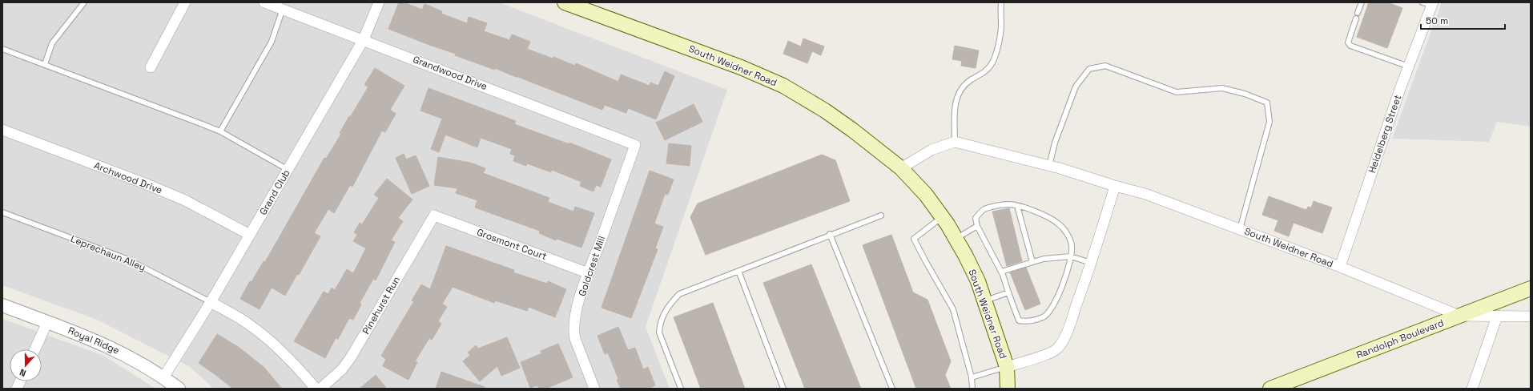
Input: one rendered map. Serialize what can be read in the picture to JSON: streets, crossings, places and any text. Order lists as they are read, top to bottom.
{
  "streets": {
    "main road": ["South Weidner Road", "Randolph Boulevard"],
    "street": [
      "Grandwood Drive",
      "Heidelberg Street",
      "Archwood Drive",
      "Grand Club",
      "Grosmont Court",
      "Goldcrest Mill",
      "Pinehurst Run",
      "Royal Ridge"
    ],
    "lane": ["Leprechaun Alley"]
  },
  "crossings": [
    ["South Weidner Road", "Heidelberg Street"],
    ["South Weidner Road", "Randolph Boulevard"],
    ["Grandwood Drive", "Grand Club"],
    ["Grandwood Drive", "Goldcrest Mill"],
    ["Archwood Drive", "Grand Club"],
    ["Grand Club", "Leprechaun Alley"],
    ["Grand Club", "Royal Ridge"],
    ["Grosmont Court", "Goldcrest Mill"],
    ["Grosmont Court", "Pinehurst Run"]
  ],
  "scale_bar": "50 m",
  "north": "bottom"
}
